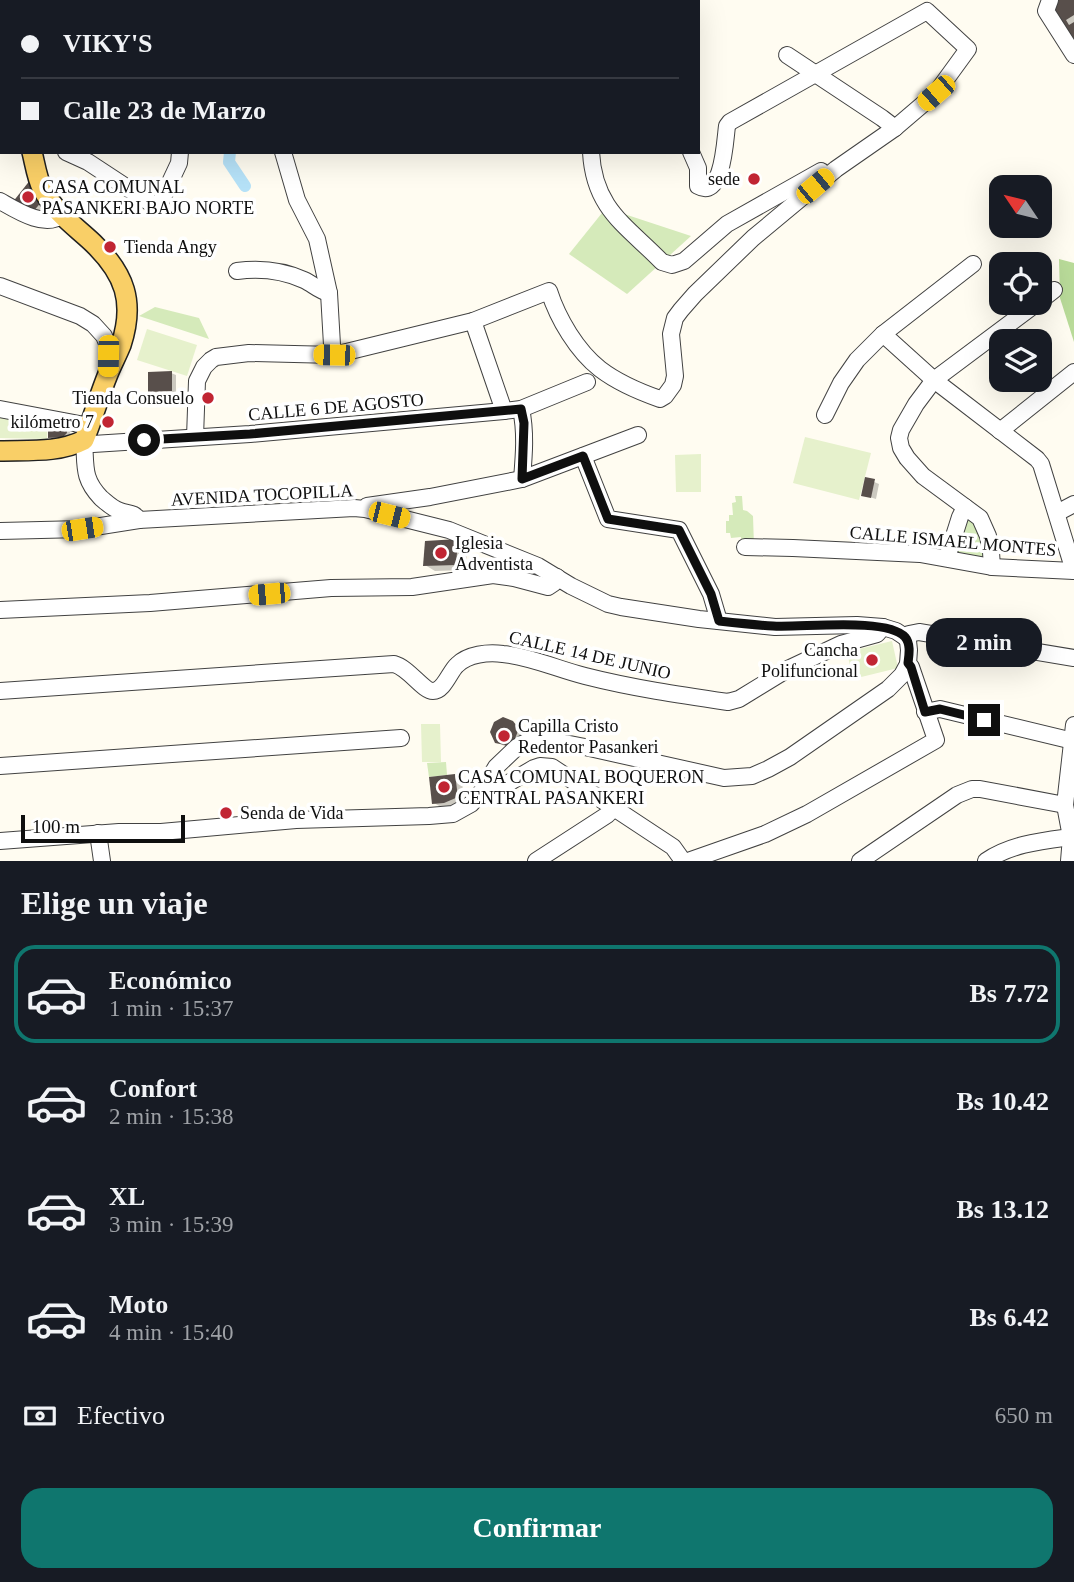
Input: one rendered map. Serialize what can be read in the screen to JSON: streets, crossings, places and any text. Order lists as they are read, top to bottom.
{
  "streets": {
    "street": [
      "CALLE 6 DE AGOSTO",
      "AVENIDA TOCOPILLA",
      "CALLE ISMAEL MONTES",
      "CALLE 14 DE JUNIO"
    ]
  },
  "crossings": [
    ["AVENIDA TOCOPILLA", "CALLE 14 DE JUNIO"]
  ],
  "places": [
    "sede",
    "CASA COMUNAL PASANKERI BAJO NORTE",
    "Tienda Angy",
    "Tienda Consuelo",
    "kilómetro 7",
    "Iglesia Adventista",
    "Cancha Polifuncional",
    "Capilla Cristo Redentor Pasankeri",
    "CASA COMUNAL BOQUERON CENTRAL PASANKERI",
    "Senda de Vida"
  ],
  "scale_bar": "100 m",
  "north": "top left",
  "page": {
    "banner": ["VIKY'S", "Calle 23 de Marzo"],
    "bubble": "2 min",
    "scale": "100 m",
    "heading": "Elige un viaje",
    "list": [
      {
        "name": "Económico",
        "note": "1 min · 15:37",
        "value": "Bs 7.72"
      },
      {
        "name": "Confort",
        "note": "2 min · 15:38",
        "value": "Bs 10.42"
      },
      {
        "name": "XL",
        "note": "3 min · 15:39",
        "value": "Bs 13.12"
      },
      {
        "name": "Moto",
        "note": "4 min · 15:40",
        "value": "Bs 6.42"
      }
    ],
    "pay": ["Efectivo", "650 m"],
    "buttons": "Confirmar"
  }
}
